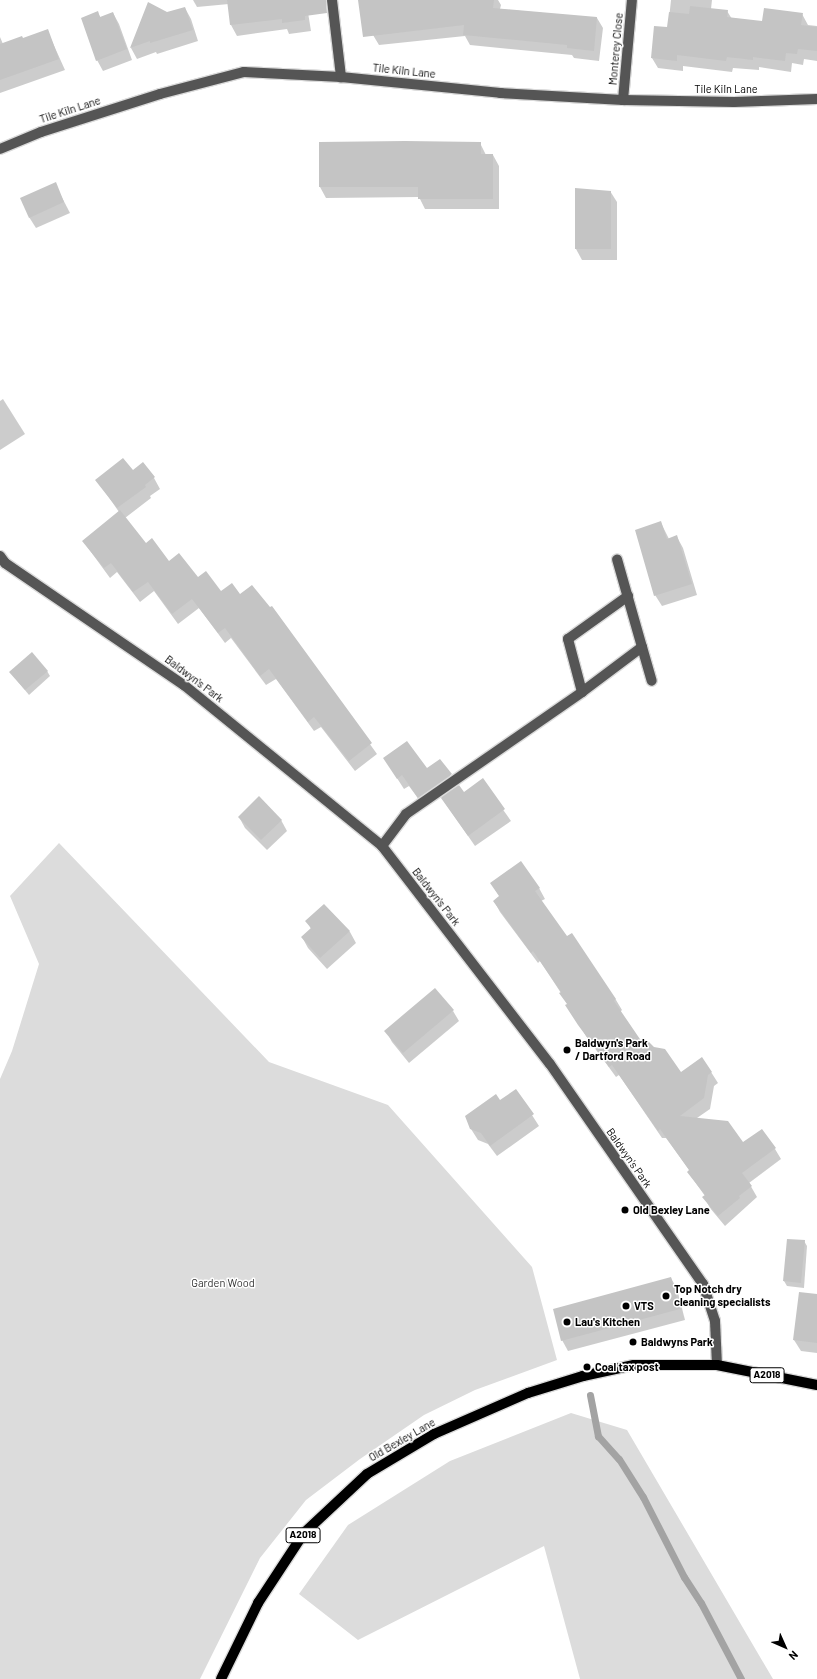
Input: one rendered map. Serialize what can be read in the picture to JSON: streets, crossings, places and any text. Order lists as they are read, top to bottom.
{
  "streets": {
    "main road": ["A2018", "Old Bexley Lane"],
    "street": ["Monterey Close", "Tile Kiln Lane", "Baldwyn's Park"]
  },
  "crossings": [
    ["Monterey Close", "Tile Kiln Lane"],
    ["Baldwyn's Park", "A2018"],
    ["Baldwyn's Park", "Old Bexley Lane"],
    ["A2018", "Old Bexley Lane"]
  ],
  "parks": ["Garden Wood"],
  "places": [
    "Baldwyn's Park / Dartford Road",
    "Old Bexley Lane",
    "Top Notch dry cleaning specialists",
    "VTS",
    "Lau's Kitchen",
    "Baldwyns Park",
    "Coal tax post"
  ],
  "north": "bottom right"
}
